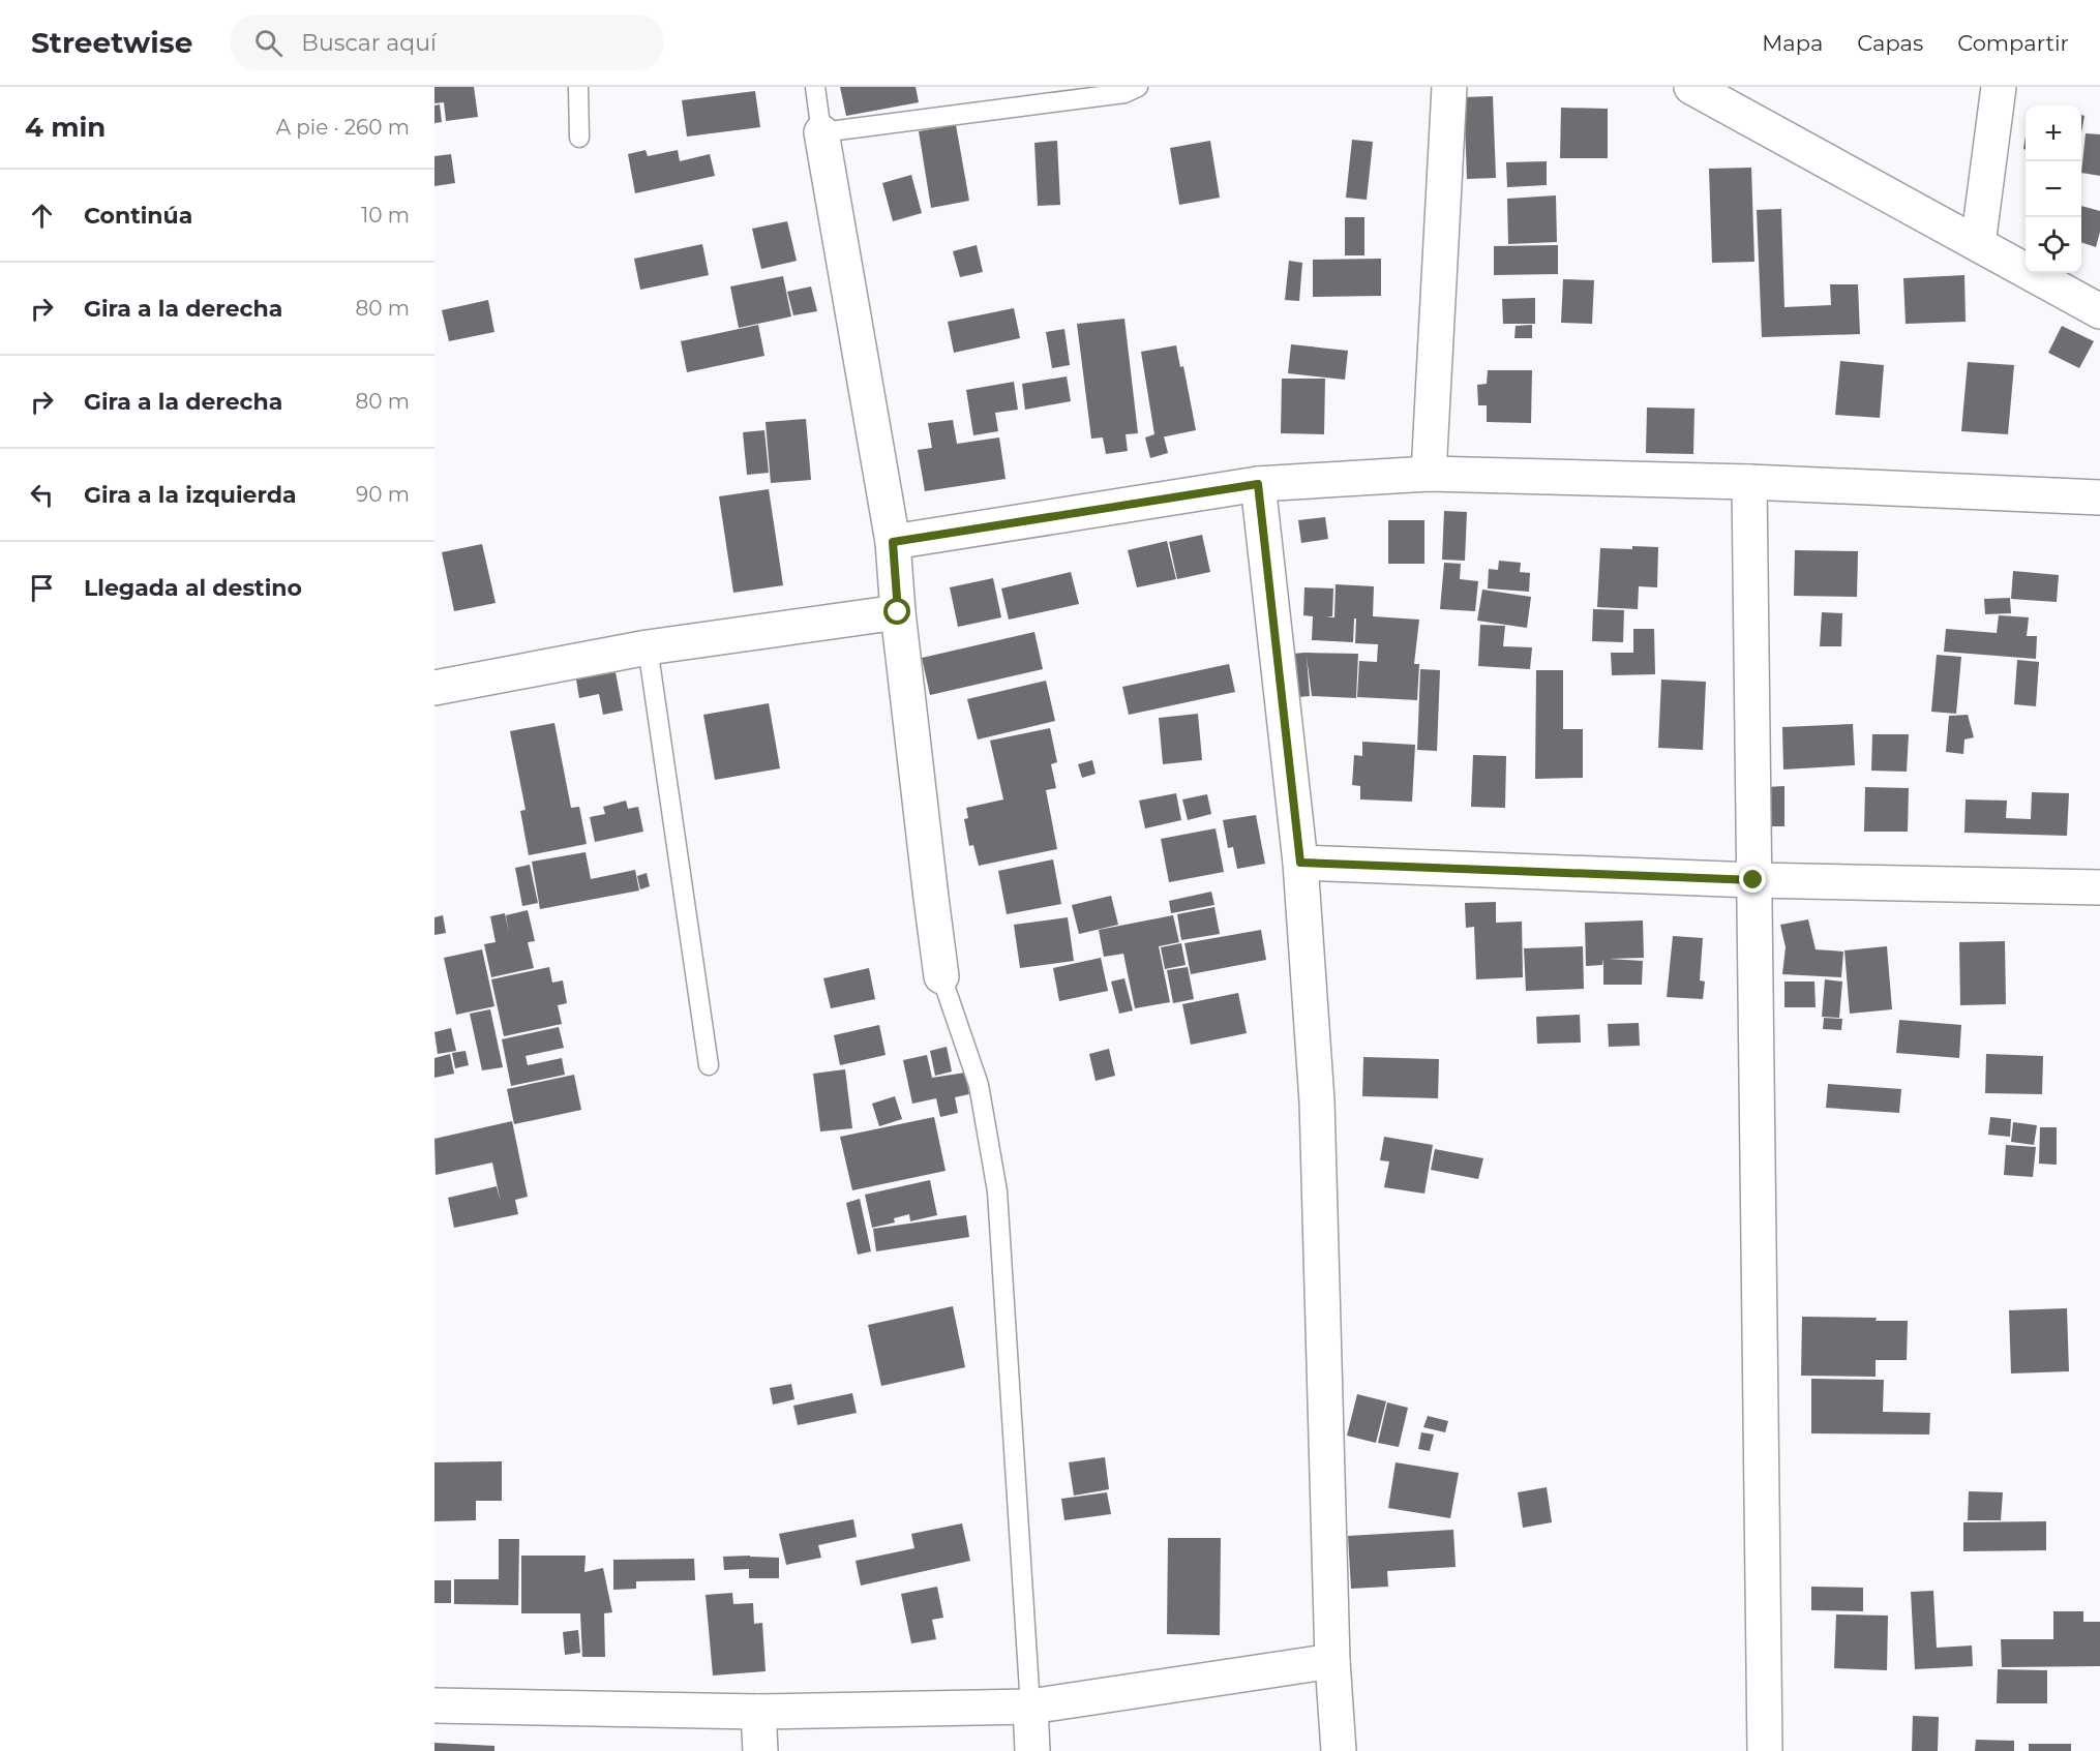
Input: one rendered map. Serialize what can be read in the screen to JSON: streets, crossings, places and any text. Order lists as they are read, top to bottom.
{
  "page": {
    "header": "Streetwise",
    "search": "Buscar aquí",
    "nav": ["Mapa", "Capas", "Compartir"],
    "heading": ["4 min", "A pie · 260 m"],
    "map_buttons": ["+", "−"],
    "list": [
      ["Continúa", "10 m"],
      ["Gira a la derecha", "80 m"],
      ["Gira a la derecha", "80 m"],
      ["Gira a la izquierda", "90 m"],
      "Llegada al destino"
    ]
  }
}
